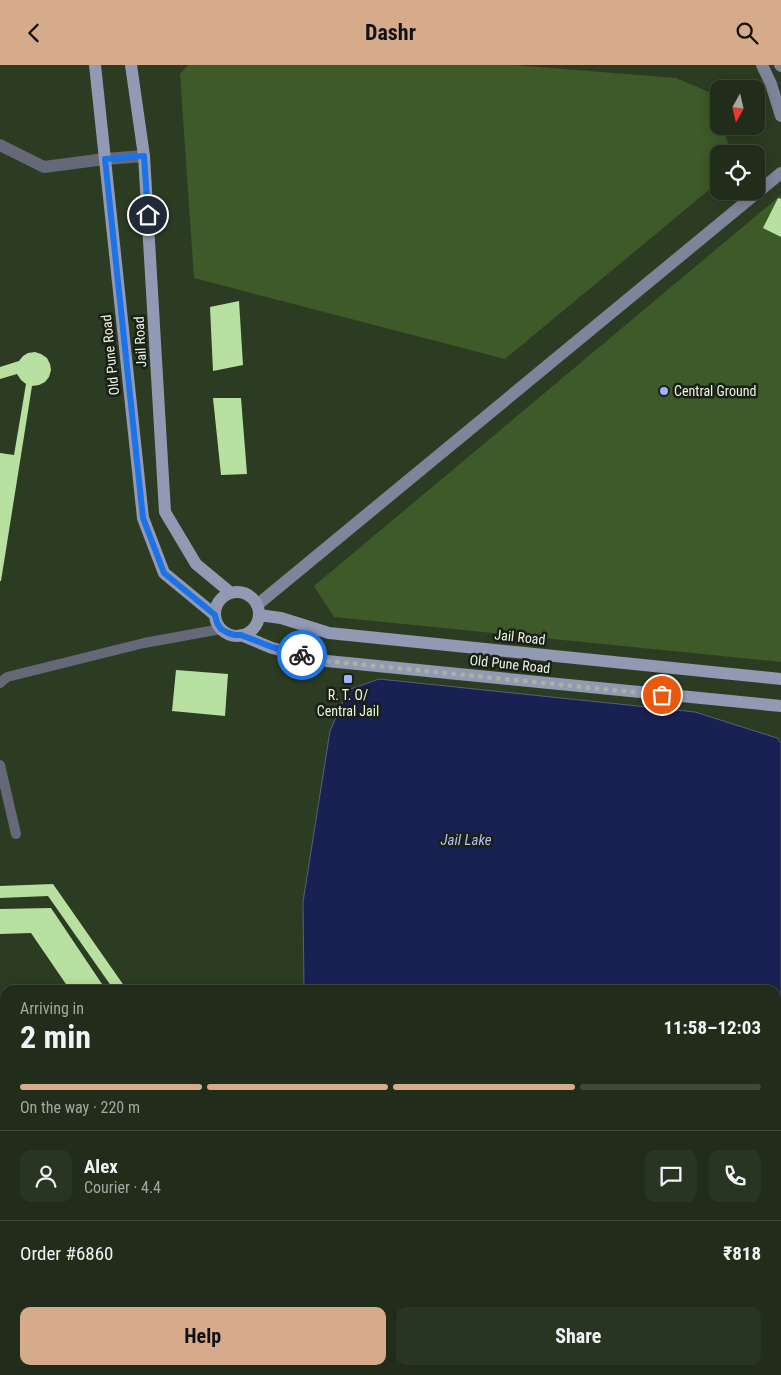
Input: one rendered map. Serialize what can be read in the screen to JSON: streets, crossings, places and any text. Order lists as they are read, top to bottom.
{
  "streets": {
    "main road": ["Jail Road", "Old Pune Road"]
  },
  "crossings": [
    ["Jail Road", "Old Pune Road"]
  ],
  "water": ["Jail Lake"],
  "places": {
    "other": ["Central Ground"],
    "transit": ["R. T. O/ Central Jail"]
  },
  "north": "bottom",
  "page": {
    "header": "Dashr",
    "heading": ["2 min", "Arriving in", "11:58–12:03"],
    "panel": [
      "Alex",
      "Courier · 4.4",
      "Order #6860",
      "₹818"
    ],
    "bar": "On the way · 220 m",
    "buttons": ["Help", "Share"]
  }
}
